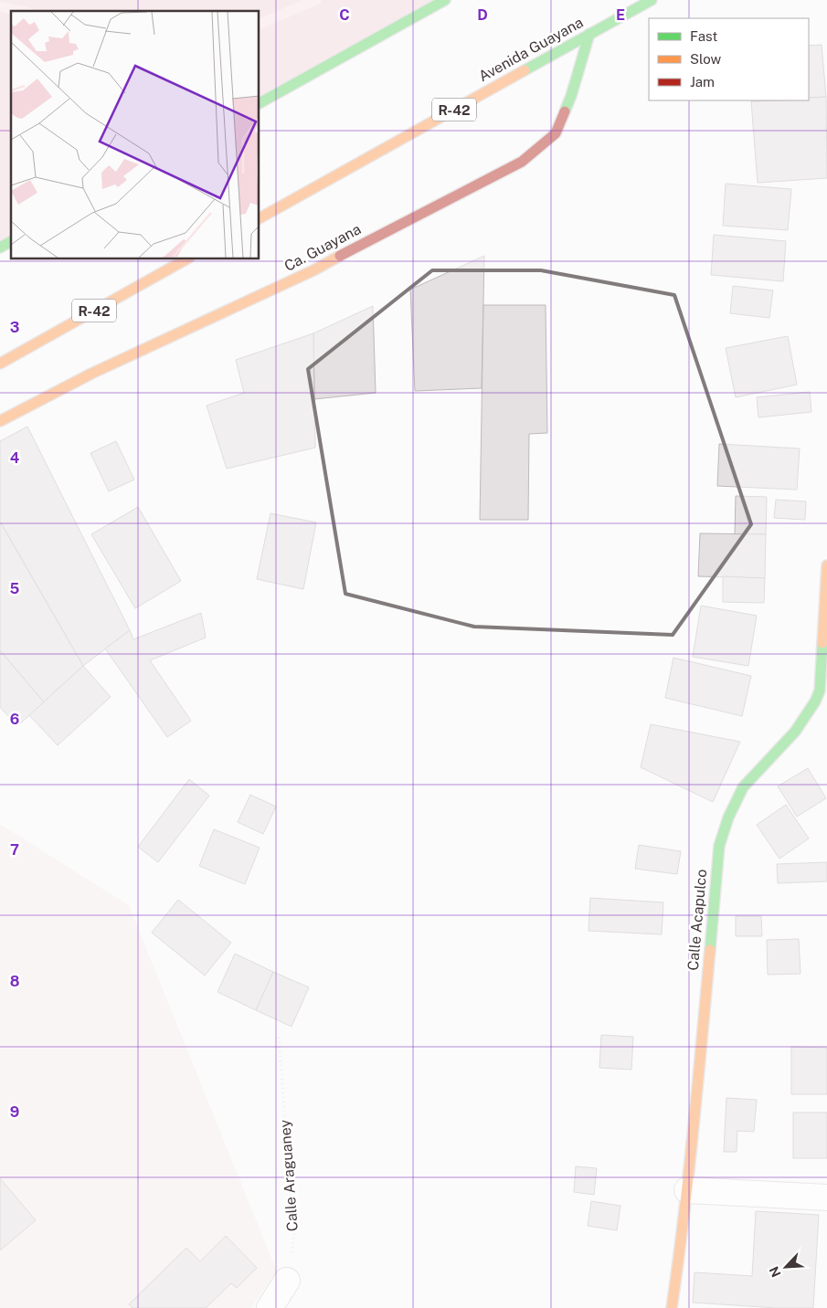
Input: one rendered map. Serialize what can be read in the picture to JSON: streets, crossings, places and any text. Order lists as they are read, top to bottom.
{
  "streets": {
    "street": [
      "Avenida Guayana",
      "R-42",
      "Ca. Guayana",
      "Calle Acapulco"
    ],
    "path": ["Calle Araguaney"]
  },
  "crossings": [
    ["Avenida Guayana", "Ca. Guayana"]
  ],
  "legend": ["Fast", "Slow", "Jam"],
  "north": "bottom left",
  "grid": {
    "columns": ["C", "D", "E"],
    "rows": [
      "3",
      "4",
      "5",
      "6",
      "7",
      "8",
      "9"
    ]
  }
}
